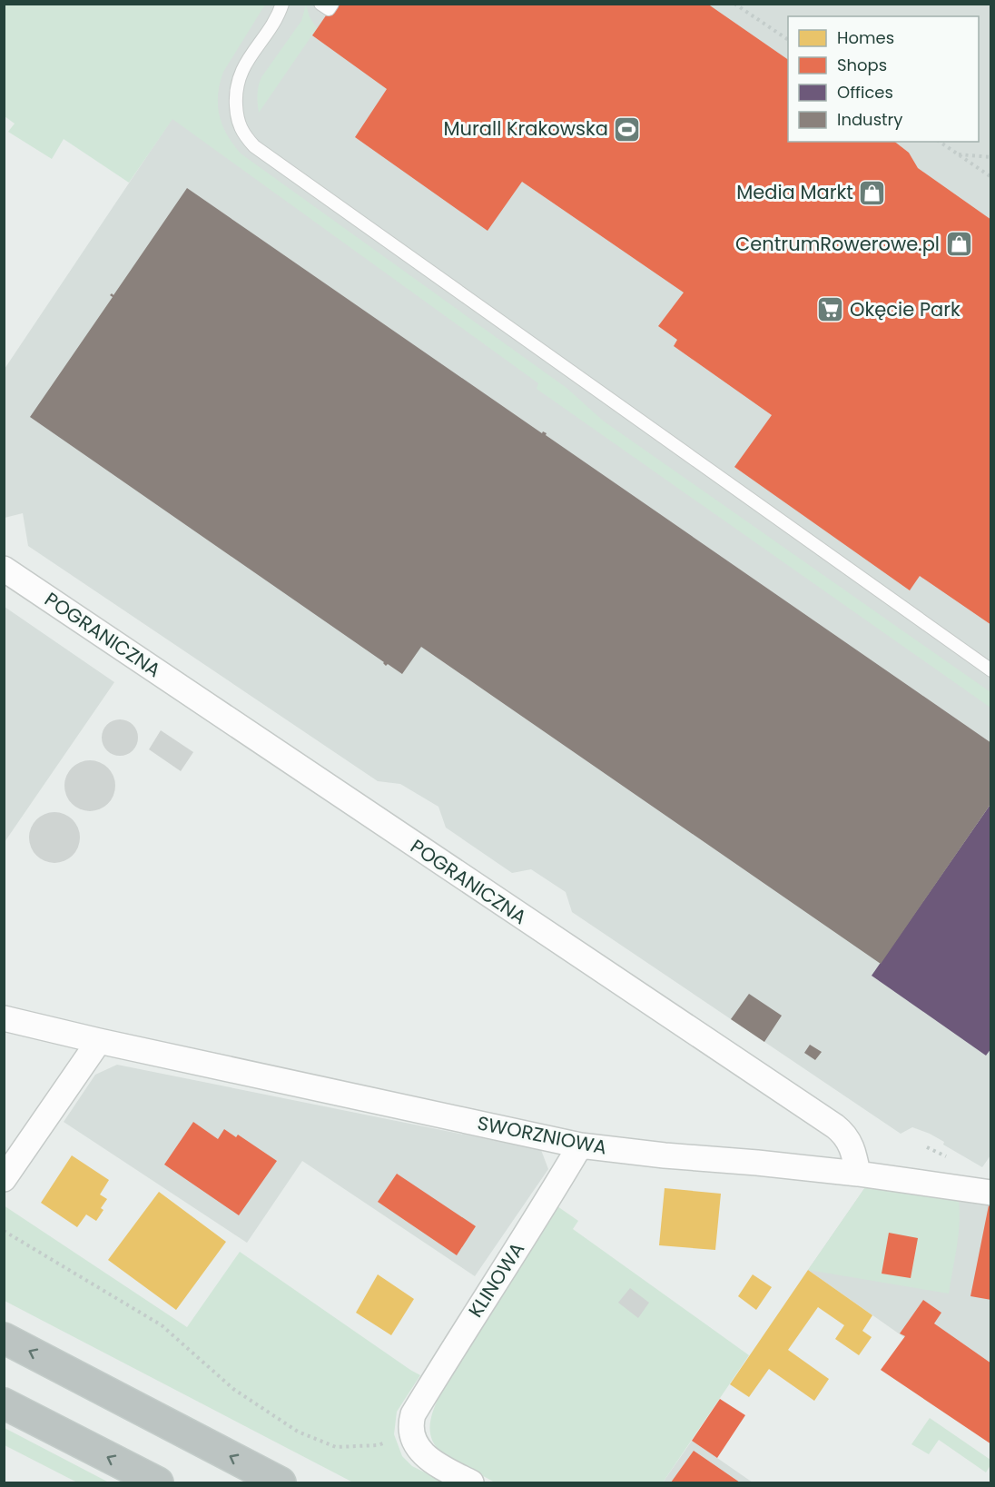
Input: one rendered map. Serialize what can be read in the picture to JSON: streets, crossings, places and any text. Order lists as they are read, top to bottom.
{
  "streets": {
    "street": ["POGRANICZNA", "SWORZNIOWA", "KLINOWA"]
  },
  "crossings": [
    ["POGRANICZNA", "SWORZNIOWA"],
    ["SWORZNIOWA", "KLINOWA"]
  ],
  "places": {
    "sports": ["Murall Krakowska"],
    "shop": ["Media Markt", "CentrumRowerowe.pl"],
    "supermarket": ["Okęcie Park"]
  },
  "legend": [
    "Homes",
    "Shops",
    "Offices",
    "Industry"
  ]
}
